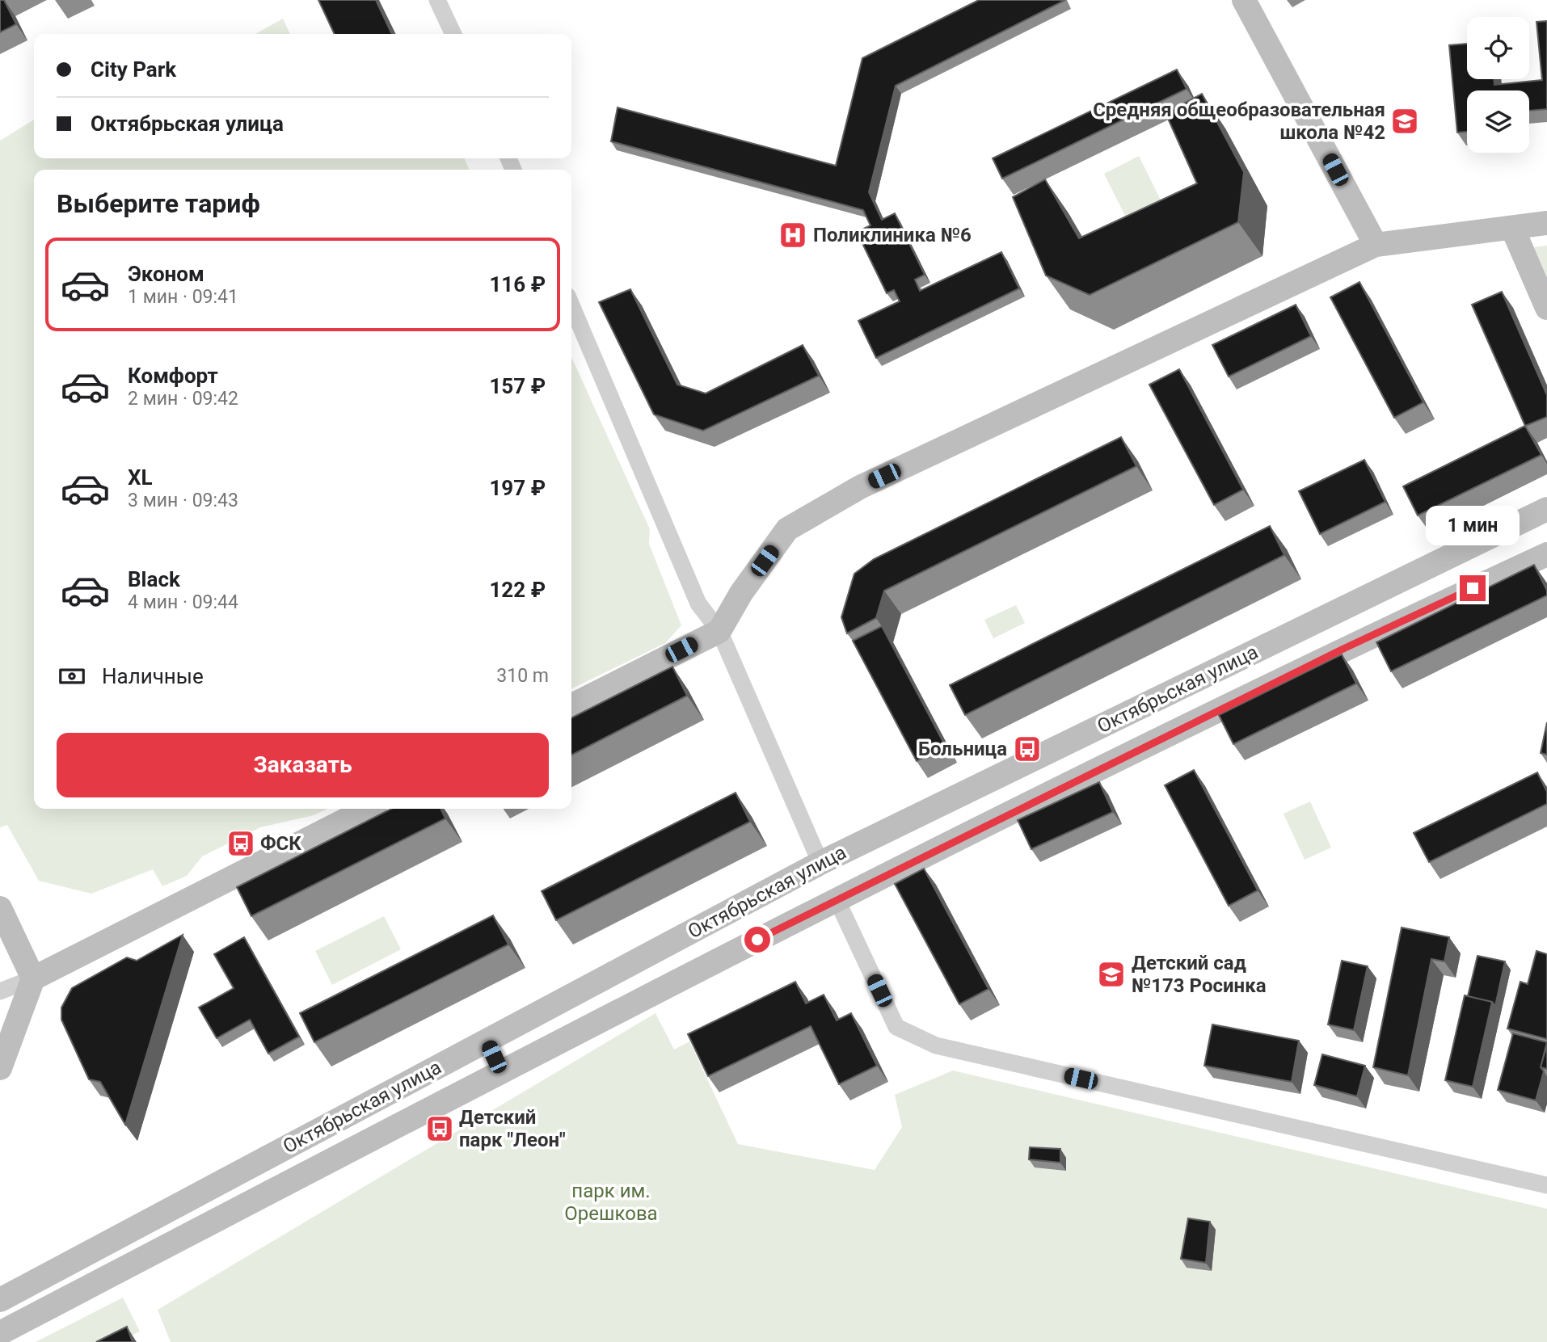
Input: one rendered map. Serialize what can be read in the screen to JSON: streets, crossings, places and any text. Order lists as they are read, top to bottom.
{
  "streets": {
    "street": ["Октябрьская улица"]
  },
  "parks": ["парк им. Орешкова"],
  "places": {
    "school or university": ["Средняя общеобразовательная школа №42", "Детский сад №173 Росинка"],
    "hospital": ["Поликлиника №6"],
    "bus stop": ["Больница", "ФСК", "Детский парк \"Леон\""]
  },
  "page": {
    "banner": ["City Park", "Октябрьская улица"],
    "heading": "Выберите тариф",
    "list": [
      {
        "name": "Эконом",
        "note": "1 мин · 09:41",
        "value": "116 ₽"
      },
      {
        "name": "Комфорт",
        "note": "2 мин · 09:42",
        "value": "157 ₽"
      },
      {
        "name": "XL",
        "note": "3 мин · 09:43",
        "value": "197 ₽"
      },
      {
        "name": "Black",
        "note": "4 мин · 09:44",
        "value": "122 ₽"
      }
    ],
    "bubble": "1 мин",
    "pay": ["Наличные", "310 m"],
    "buttons": "Заказать"
  }
}
